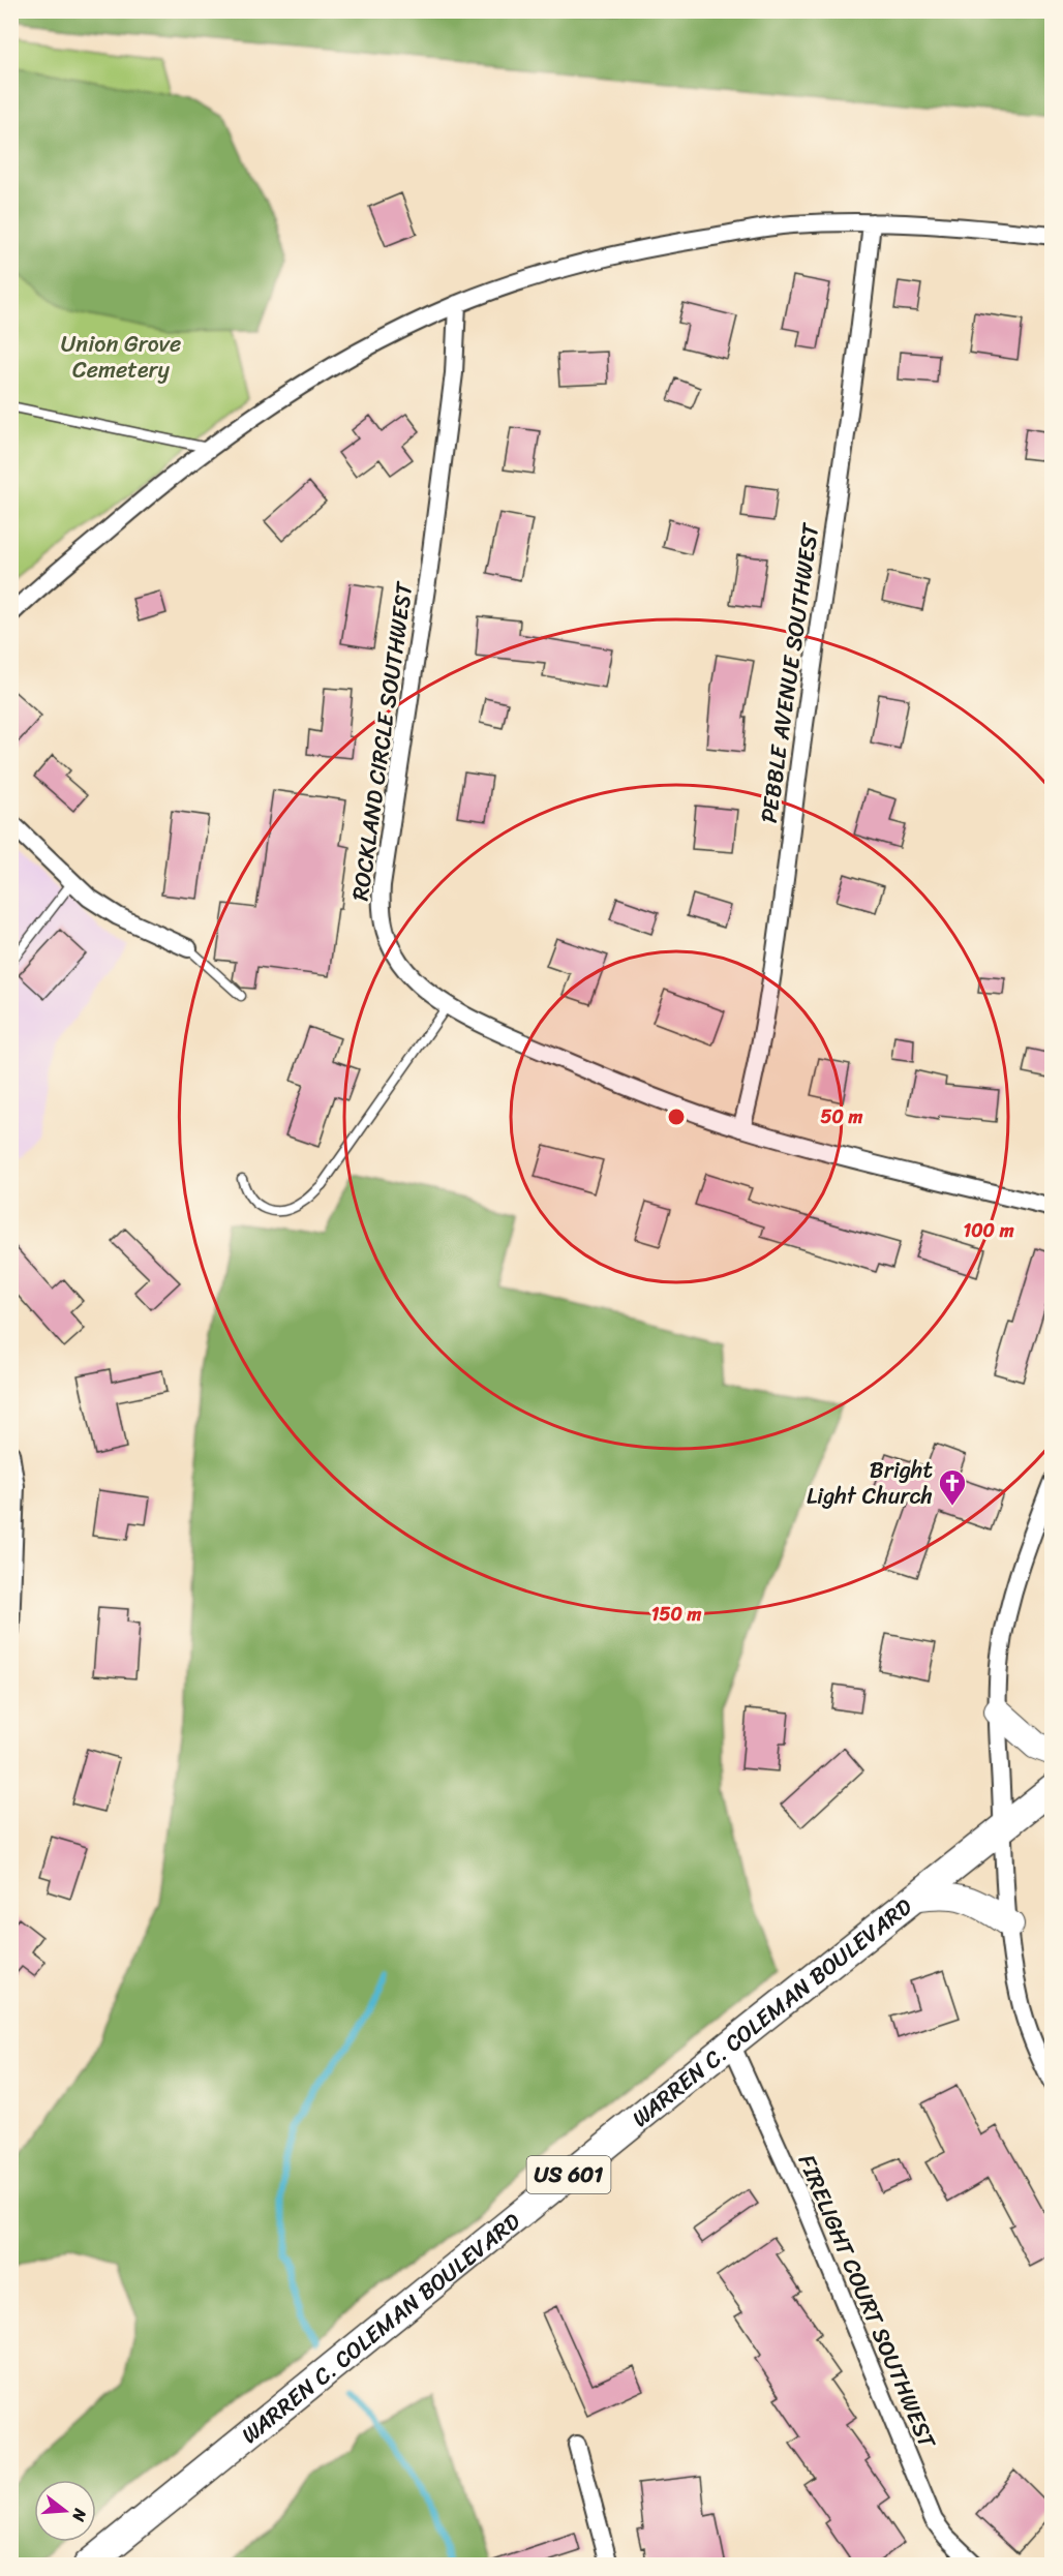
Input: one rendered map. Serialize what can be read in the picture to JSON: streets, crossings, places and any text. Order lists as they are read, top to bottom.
{
  "streets": {
    "highway": ["WARREN C. COLEMAN BOULEVARD", "US 601"],
    "street": ["PEBBLE AVENUE SOUTHWEST", "ROCKLAND CIRCLE SOUTHWEST", "FIRELIGHT COURT SOUTHWEST"]
  },
  "crossings": [
    ["PEBBLE AVENUE SOUTHWEST", "ROCKLAND CIRCLE SOUTHWEST"],
    ["WARREN C. COLEMAN BOULEVARD", "FIRELIGHT COURT SOUTHWEST"]
  ],
  "parks": ["Union Grove Cemetery"],
  "places": {
    "church": ["Bright Light Church"]
  },
  "north": "right",
  "rings": ["50 m", "100 m", "150 m"]
}
